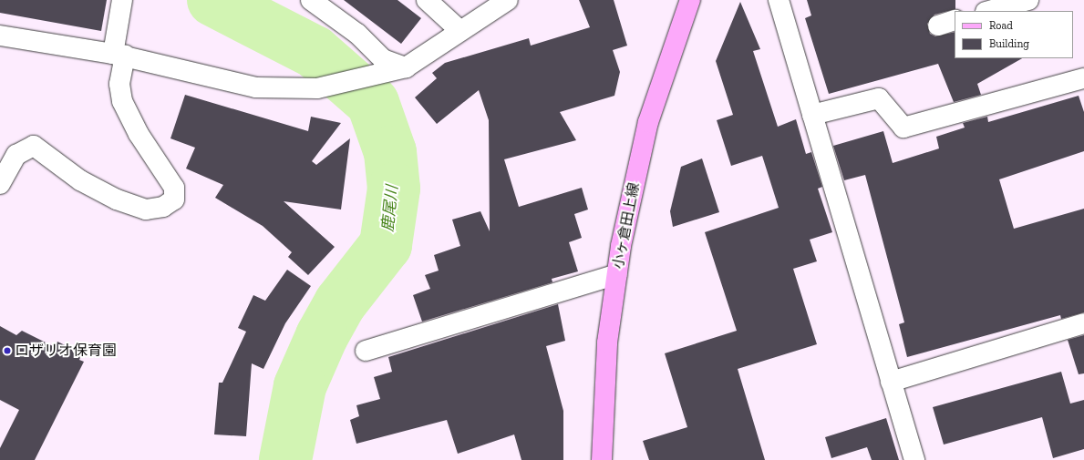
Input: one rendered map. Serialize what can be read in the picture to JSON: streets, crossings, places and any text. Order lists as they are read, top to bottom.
{
  "streets": {
    "main road": ["小ヶ倉田上線"]
  },
  "water": ["鹿尾川"],
  "places": ["ロザリオ保育園"],
  "legend": ["Road", "Building"]
}
